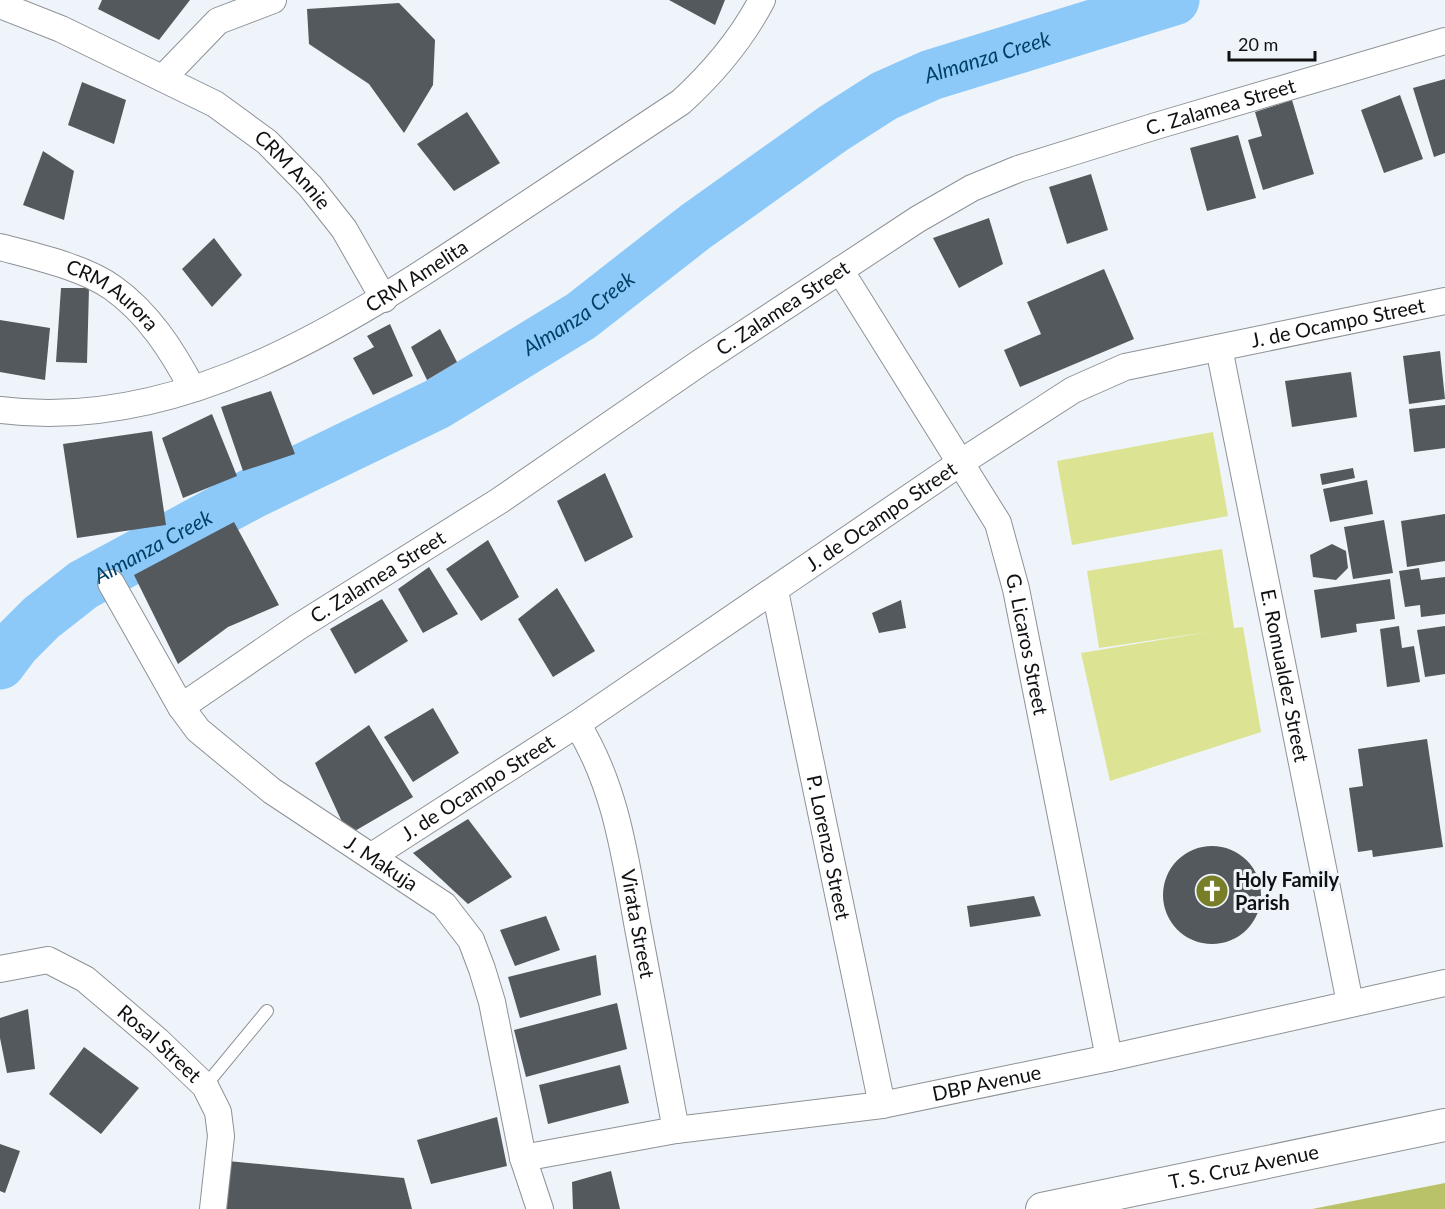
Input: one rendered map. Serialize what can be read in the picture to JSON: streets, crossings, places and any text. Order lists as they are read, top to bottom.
{
  "streets": {
    "street": [
      "C. Zalamea Street",
      "CRM Annie",
      "CRM Amelita",
      "CRM Aurora",
      "J. de Ocampo Street",
      "G. Licaros Street",
      "E. Romualdez Street",
      "P. Lorenzo Street",
      "J. Makuja",
      "Virata Street",
      "Rosal Street",
      "DBP Avenue",
      "T. S. Cruz Avenue"
    ]
  },
  "crossings": [
    ["C. Zalamea Street", "G. Licaros Street"],
    ["C. Zalamea Street", "J. Makuja"],
    ["CRM Annie", "CRM Amelita"],
    ["CRM Amelita", "CRM Aurora"],
    ["J. de Ocampo Street", "G. Licaros Street"],
    ["J. de Ocampo Street", "E. Romualdez Street"],
    ["J. de Ocampo Street", "P. Lorenzo Street"],
    ["J. de Ocampo Street", "J. Makuja"],
    ["J. de Ocampo Street", "Virata Street"],
    ["G. Licaros Street", "DBP Avenue"],
    ["E. Romualdez Street", "DBP Avenue"],
    ["P. Lorenzo Street", "DBP Avenue"],
    ["J. Makuja", "DBP Avenue"],
    ["Virata Street", "DBP Avenue"]
  ],
  "water": ["Almanza Creek"],
  "places": {
    "church": ["Holy Family Parish"]
  },
  "scale_bar": "20 m"
}
